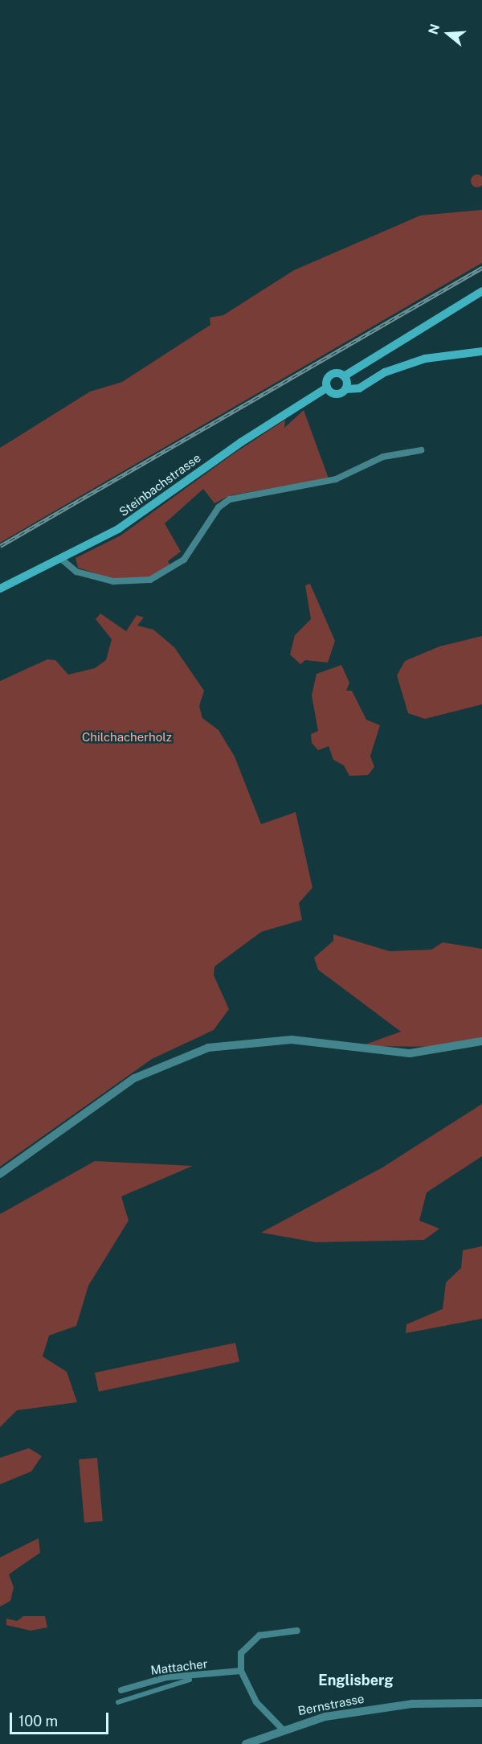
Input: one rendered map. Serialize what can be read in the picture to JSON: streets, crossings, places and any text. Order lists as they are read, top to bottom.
{
  "streets": {
    "main road": ["Steinbachstrasse"],
    "street": ["Mattacher", "Bernstrasse"]
  },
  "districts": ["Englisberg"],
  "parks": ["Chilchacherholz"],
  "scale_bar": "100 m",
  "north": "left"
}
